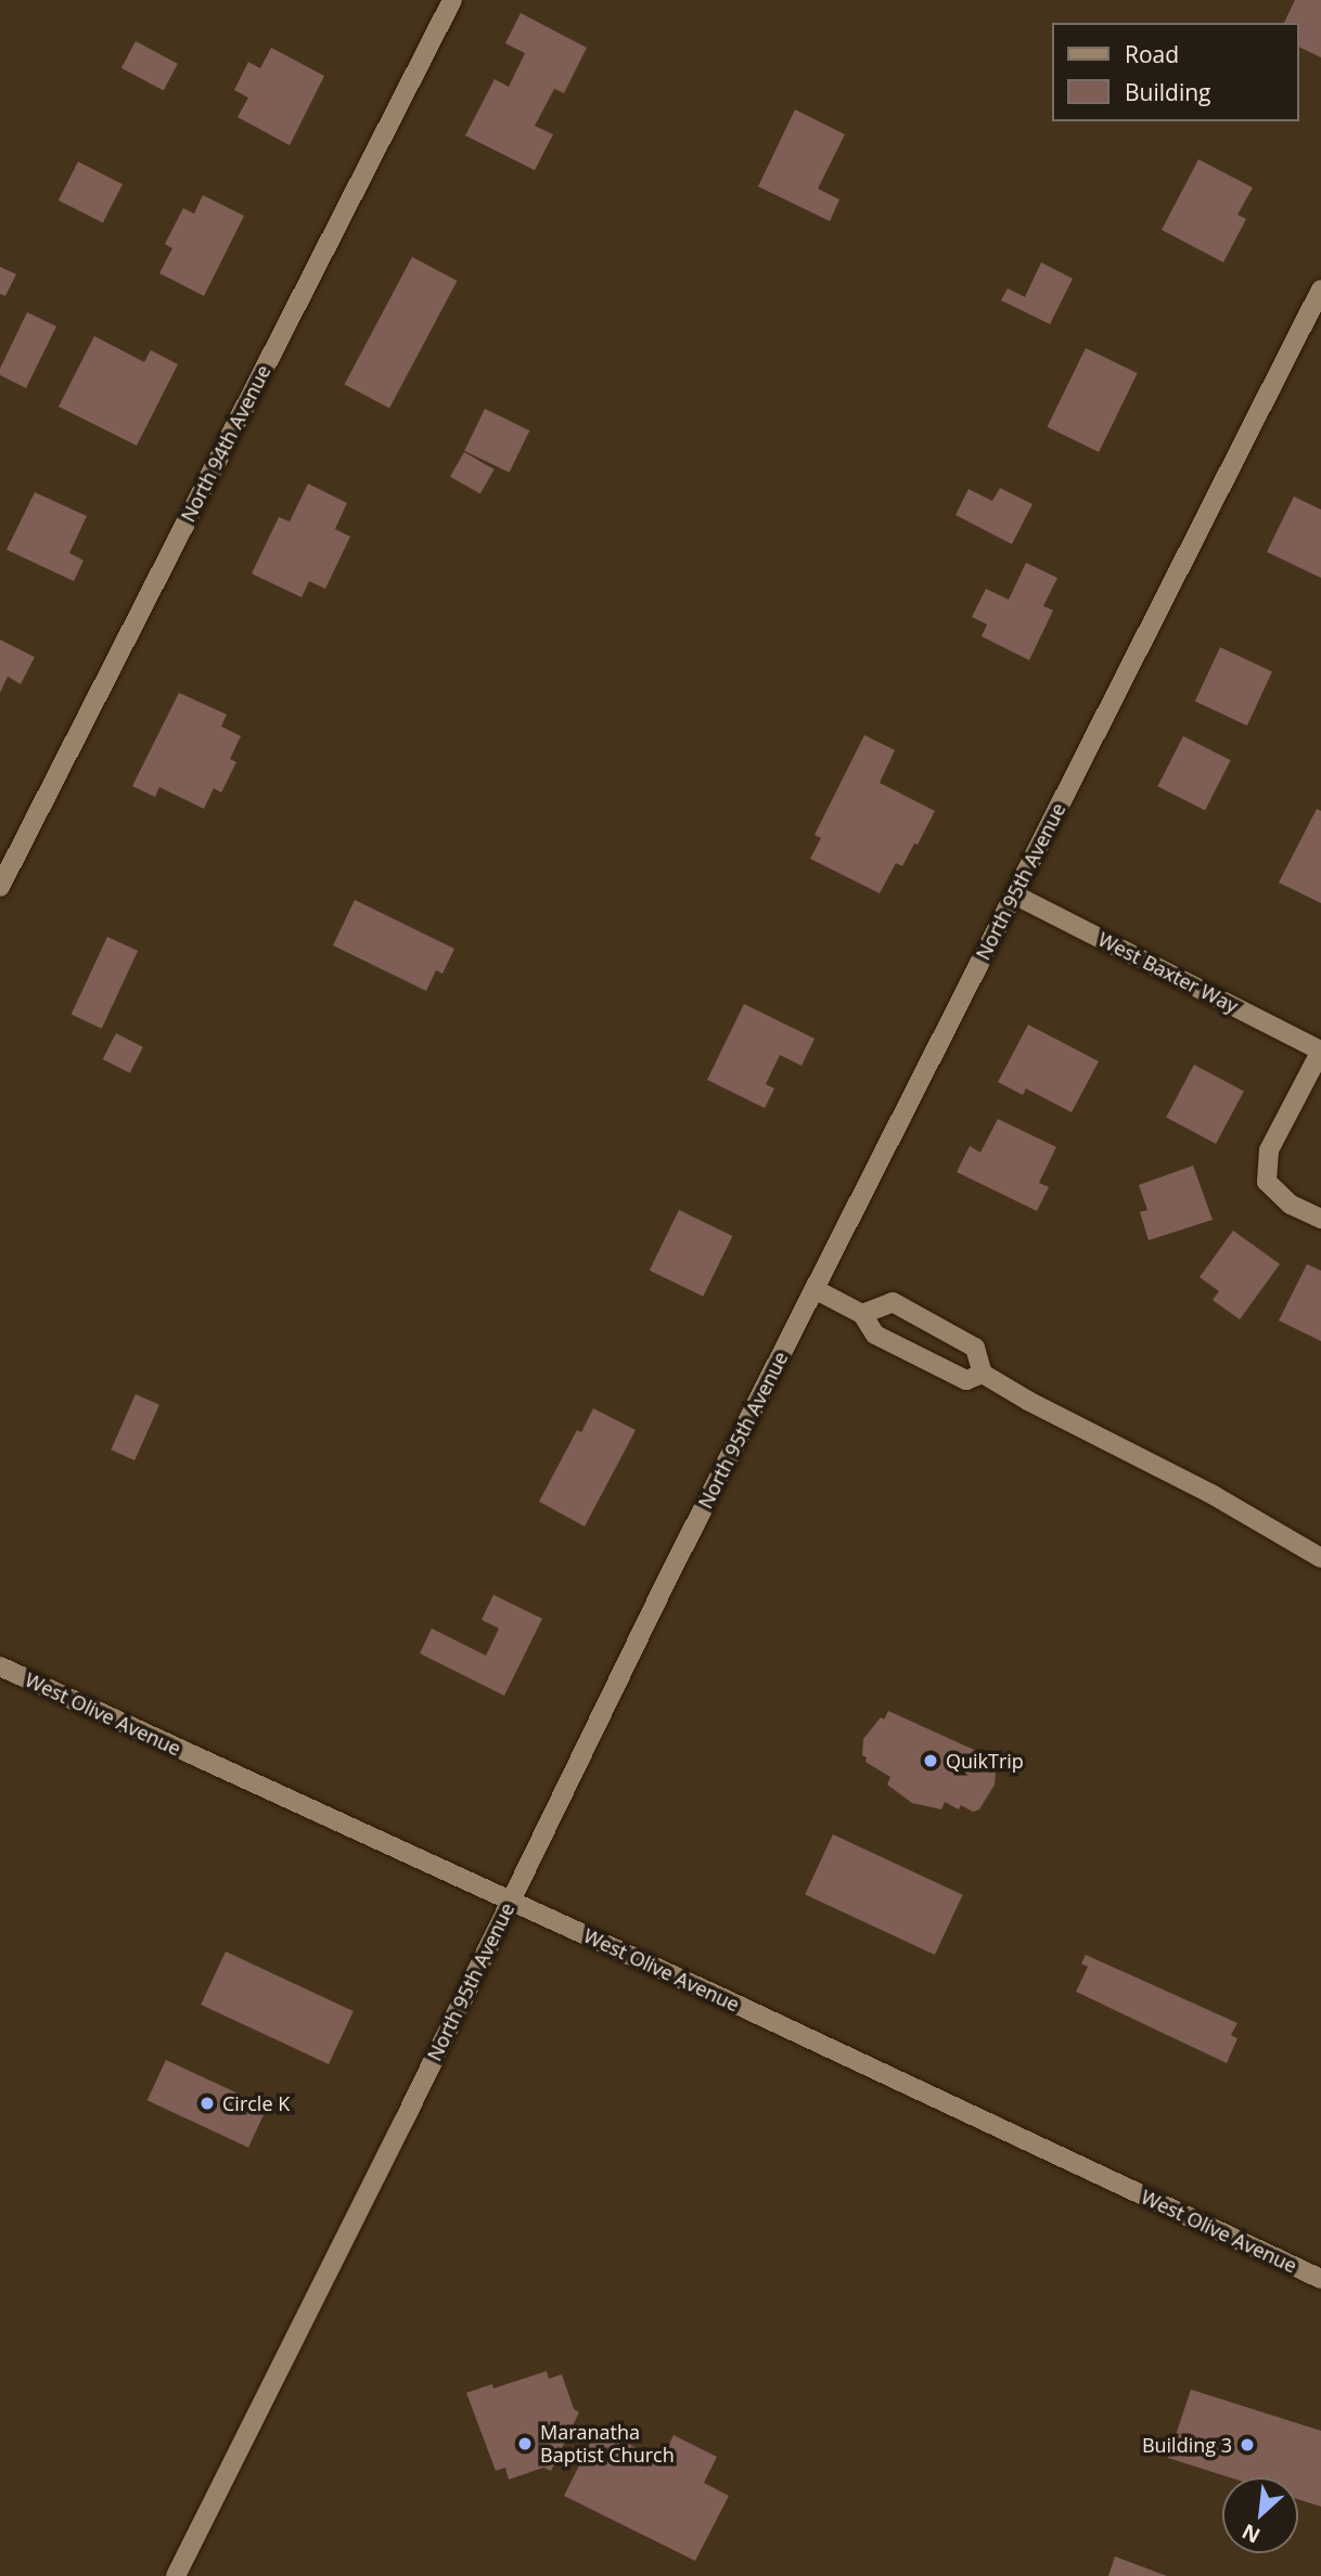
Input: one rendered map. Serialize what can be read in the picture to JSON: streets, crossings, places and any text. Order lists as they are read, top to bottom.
{
  "streets": {
    "street": [
      "North 94th Avenue",
      "North 95th Avenue",
      "West Baxter Way",
      "West Olive Avenue"
    ]
  },
  "crossings": [
    ["North 95th Avenue", "West Baxter Way"],
    ["North 95th Avenue", "West Olive Avenue"]
  ],
  "places": [
    "QuikTrip",
    "Circle K",
    "Maranatha Baptist Church",
    "Building 3"
  ],
  "legend": ["Road", "Building"],
  "north": "bottom left"
}
